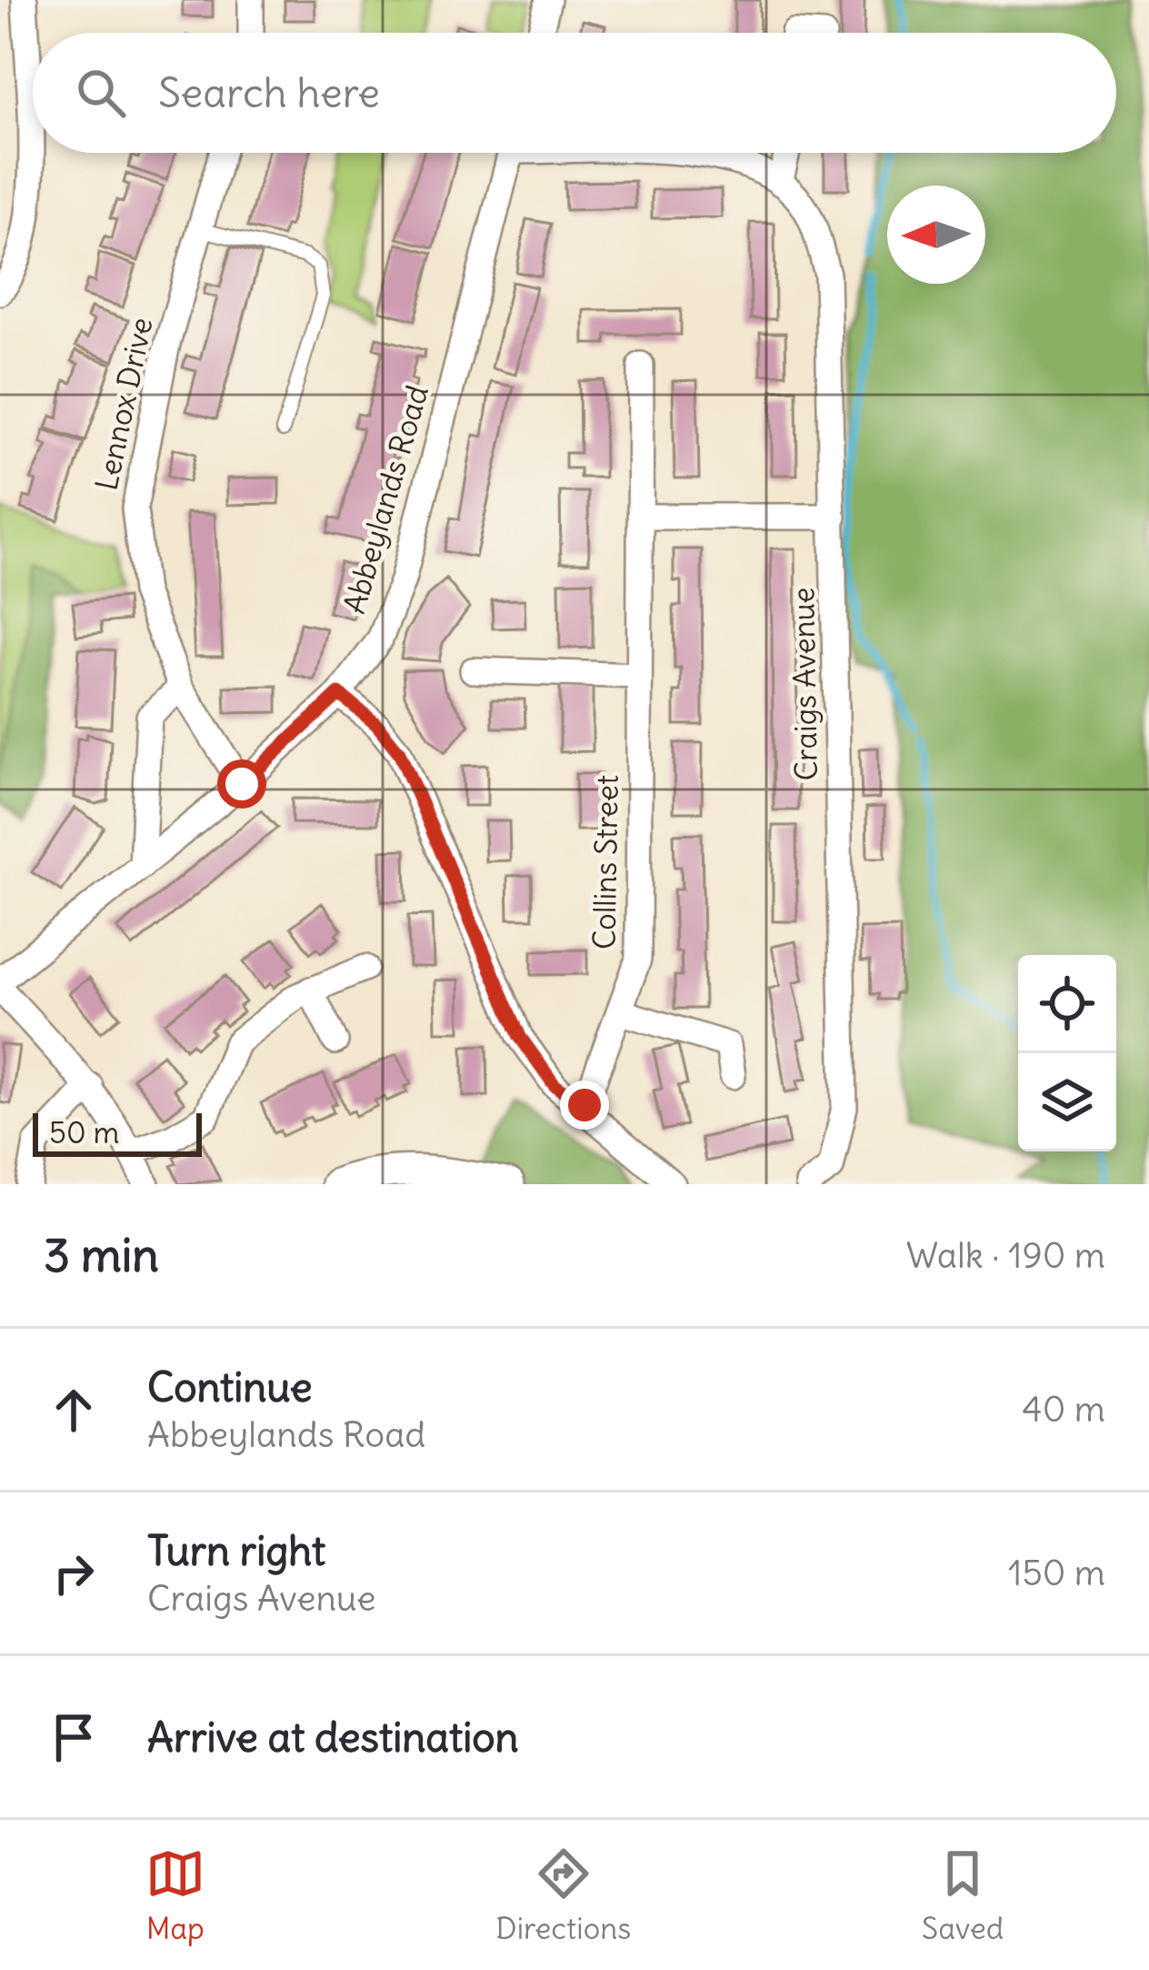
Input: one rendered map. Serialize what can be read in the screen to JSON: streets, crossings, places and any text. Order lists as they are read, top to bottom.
{
  "streets": {
    "street": [
      "Lennox Drive",
      "Abbeylands Road",
      "Craigs Avenue",
      "Collins Street"
    ]
  },
  "crossings": [
    ["Lennox Drive", "Abbeylands Road"]
  ],
  "scale_bar": "50 m",
  "north": "left",
  "page": {
    "search": "Search here",
    "scale": "50 m",
    "heading": ["3 min", "Walk · 190 m"],
    "list": [
      ["Continue", "Abbeylands Road", "40 m"],
      ["Turn right", "Craigs Avenue", "150 m"],
      "Arrive at destination"
    ],
    "nav": ["Map", "Directions", "Saved"]
  }
}
